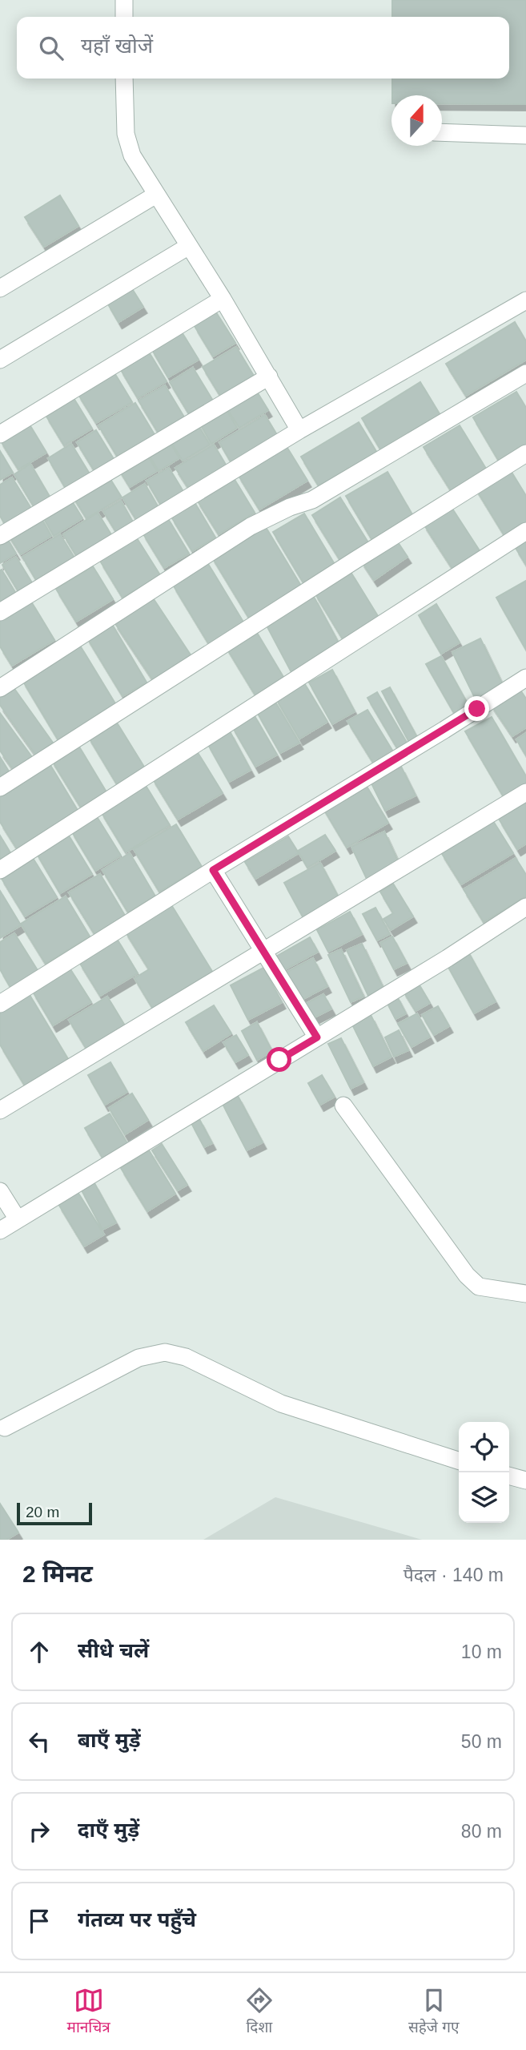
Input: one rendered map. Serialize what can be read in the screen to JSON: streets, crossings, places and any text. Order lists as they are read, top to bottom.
{
  "scale_bar": "20 m",
  "north": "top",
  "page": {
    "search": "यहाँ खोजें",
    "scale": "20 m",
    "heading": ["2 मिनट", "पैदल · 140 m"],
    "list": [
      ["सीधे चलें", "10 m"],
      ["बाएँ मुड़ें", "50 m"],
      ["दाएँ मुड़ें", "80 m"],
      "गंतव्य पर पहुँचे"
    ],
    "nav": ["मानचित्र", "दिशा", "सहेजे गए"]
  }
}
